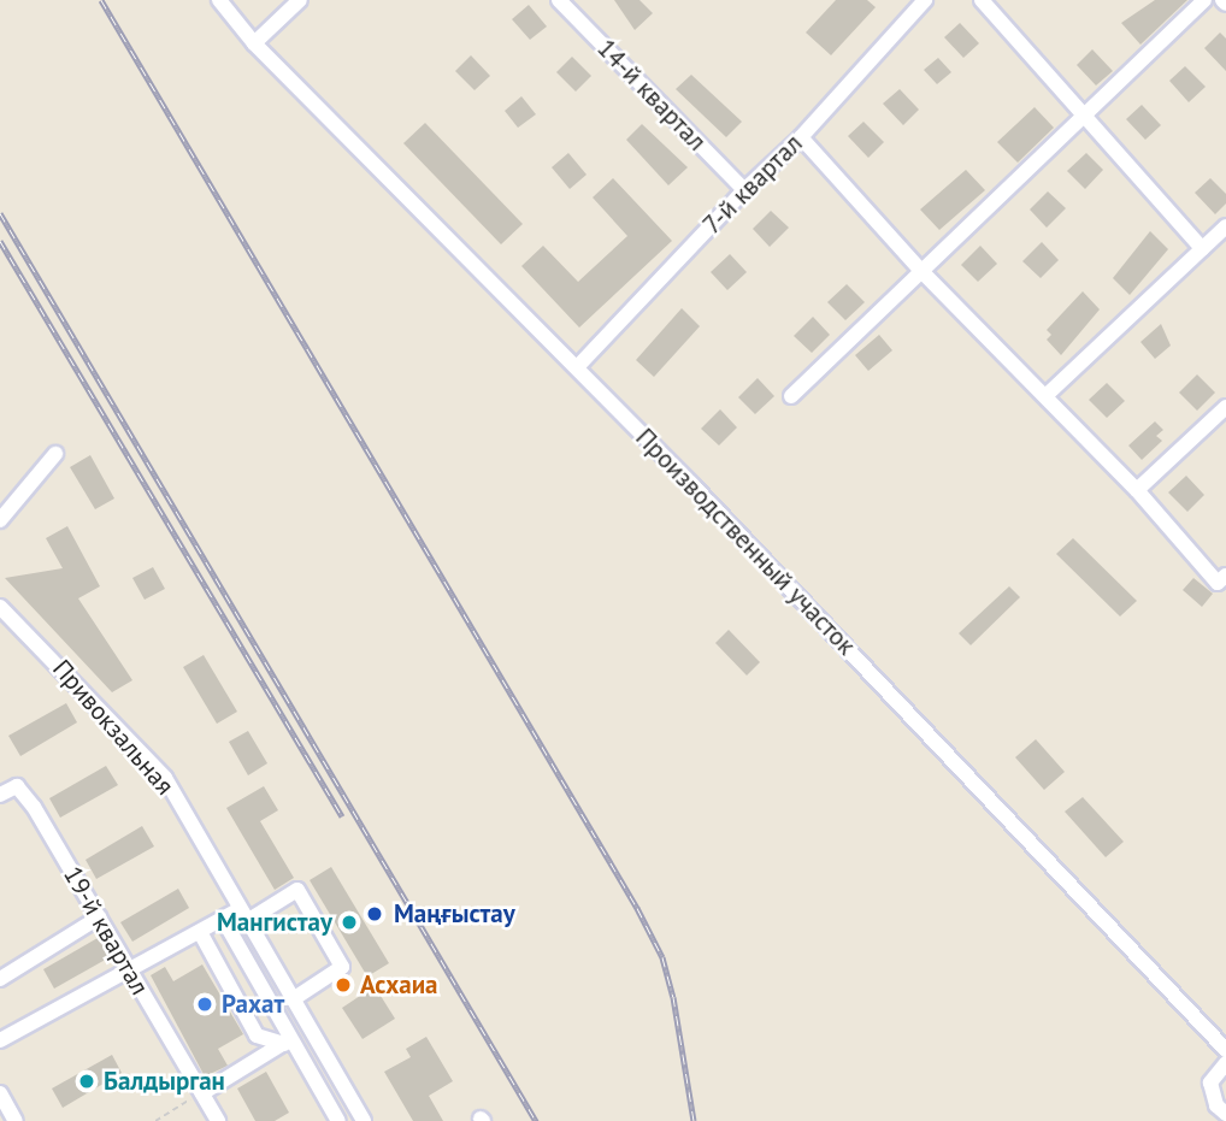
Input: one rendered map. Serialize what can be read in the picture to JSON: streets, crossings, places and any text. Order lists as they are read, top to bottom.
{
  "streets": {
    "street": [
      "14-й квартал",
      "7-й квартал",
      "Производственный участок",
      "Привокзальная",
      "19-й квартал"
    ]
  },
  "crossings": [
    ["14-й квартал", "7-й квартал"],
    ["7-й квартал", "Производственный участок"]
  ],
  "places": [
    "Маңғыстау",
    "Мангистау",
    "Асхаиа",
    "Рахат",
    "Балдырган"
  ]
}
